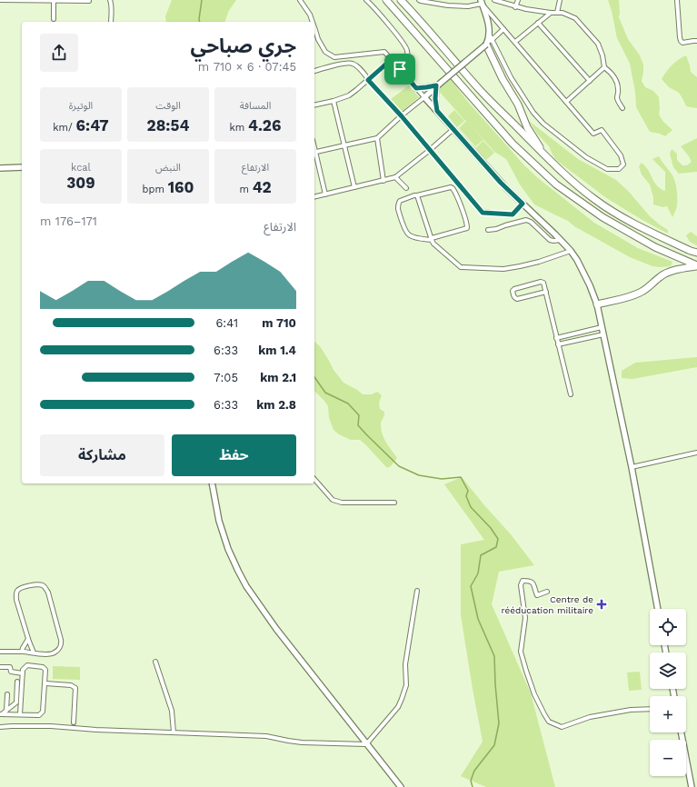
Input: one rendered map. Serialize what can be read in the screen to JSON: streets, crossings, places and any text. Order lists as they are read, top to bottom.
{
  "places": {
    "health": ["Centre de rééducation militaire"]
  },
  "page": {
    "heading": ["جري صباحي", "07:45 · 6 × 710 m"],
    "stats": [
      ["المسافة", "4.26 km"],
      ["الوقت", "28:54"],
      ["الوتيرة", "6:47 /km"],
      ["الارتفاع", "42 m"],
      ["النبض", "160 bpm"],
      ["kcal", "309"]
    ],
    "chart": ["الارتفاع", "171–176 m"],
    "list": [
      {
        "name": "710 m",
        "note": "6:41"
      },
      {
        "name": "1.4 km",
        "note": "6:33"
      },
      {
        "name": "2.1 km",
        "note": "7:05"
      },
      {
        "name": "2.8 km",
        "note": "6:33"
      }
    ],
    "buttons": ["حفظ", "مشاركة"],
    "map_buttons": ["+", "−"]
  }
}
